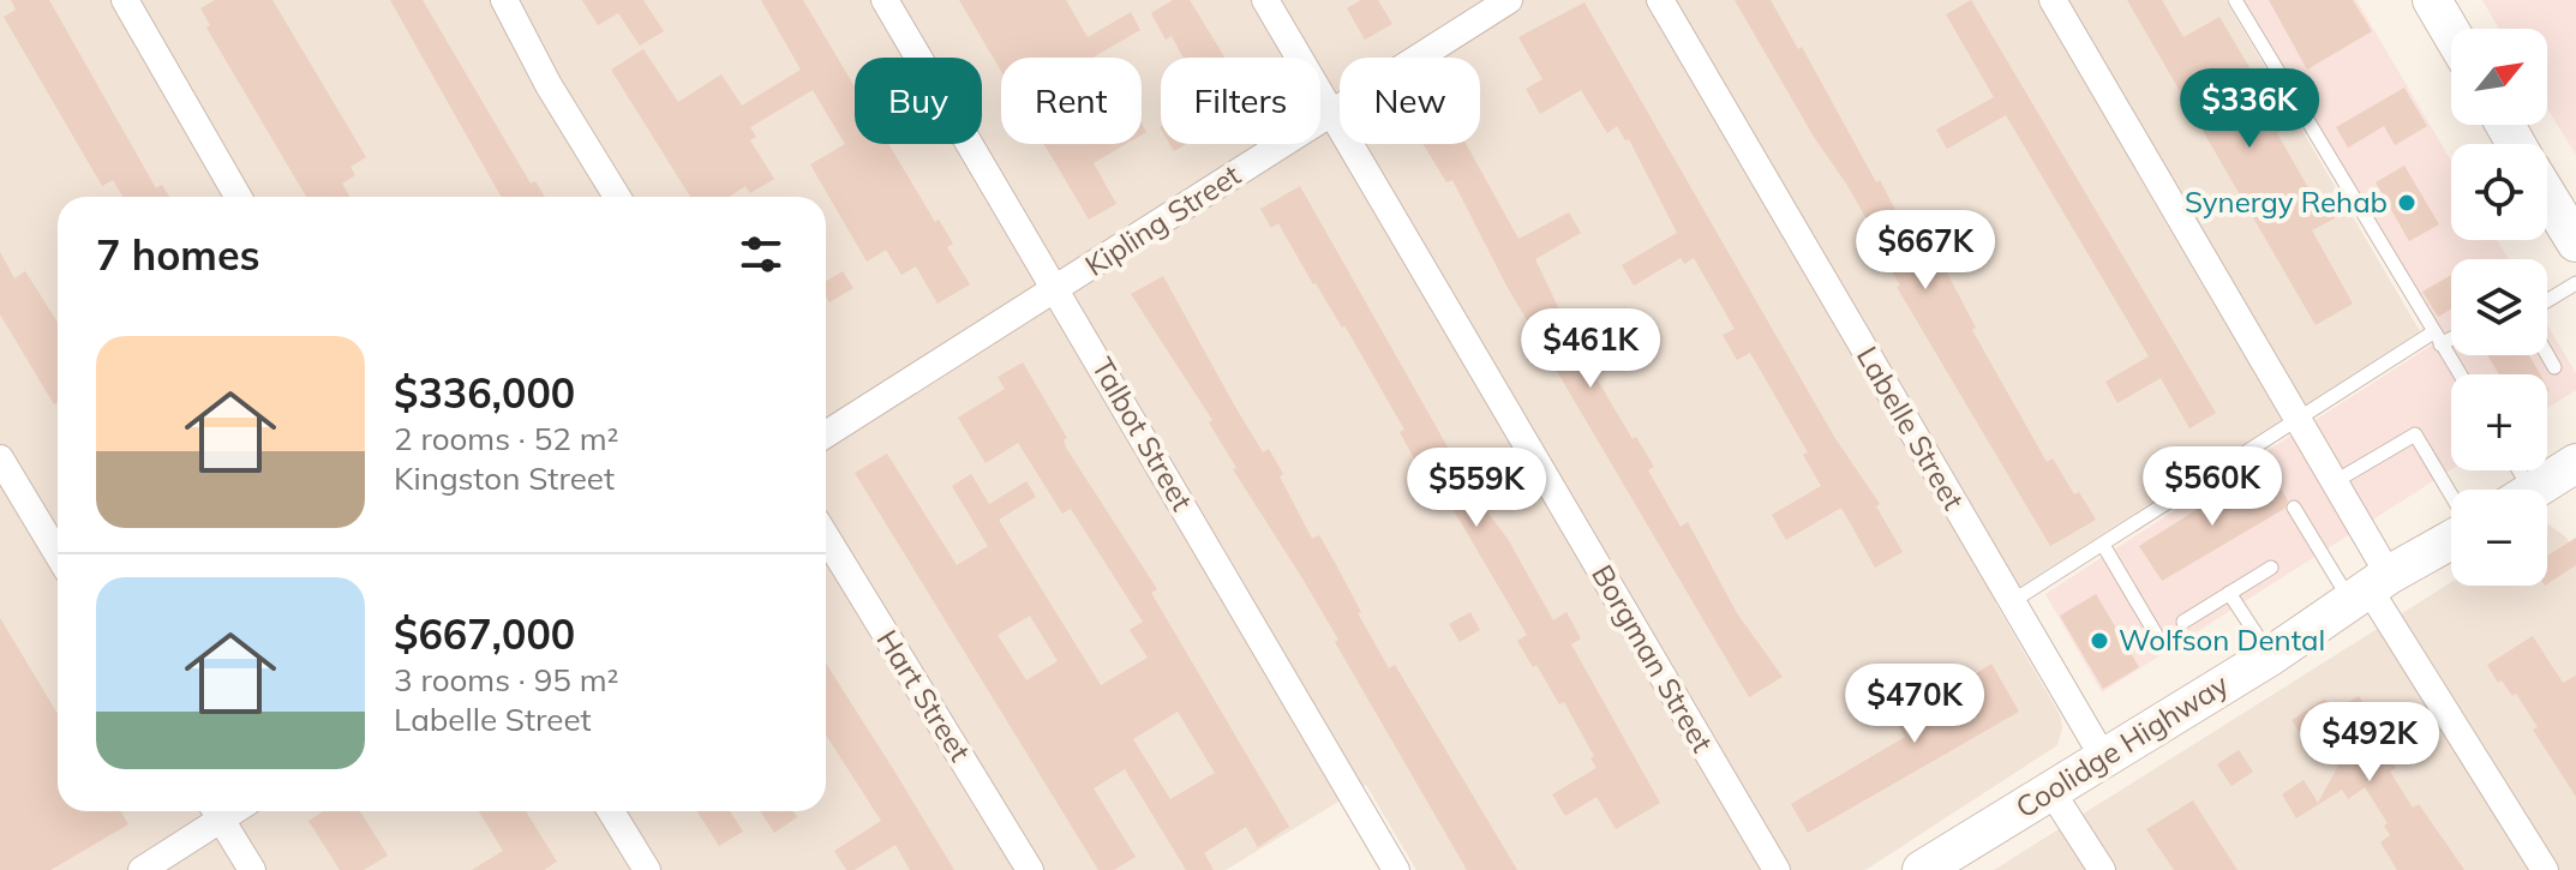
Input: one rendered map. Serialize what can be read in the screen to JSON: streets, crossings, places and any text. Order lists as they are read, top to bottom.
{
  "streets": {
    "main road": ["Coolidge Highway"],
    "street": [
      "Kipling Street",
      "Labelle Street",
      "Talbot Street",
      "Borgman Street",
      "Hart Street"
    ]
  },
  "crossings": [
    ["Kipling Street", "Talbot Street"],
    ["Kipling Street", "Borgman Street"],
    ["Labelle Street", "Coolidge Highway"]
  ],
  "places": ["Synergy Rehab", "Wolfson Dental"],
  "north": "top right",
  "page": {
    "map_buttons": ["+", "−"],
    "chip": [
      "Buy",
      "Rent",
      "Filters",
      "New"
    ],
    "price": [
      "$336K",
      "$667K",
      "$461K",
      "$560K",
      "$559K",
      "$470K",
      "$492K"
    ],
    "heading": "7 homes",
    "list": [
      {
        "name": "$336,000",
        "note": "2 rooms · 52 m² · Kingston Street"
      },
      {
        "name": "$667,000",
        "note": "3 rooms · 95 m² · Labelle Street"
      }
    ]
  }
}
